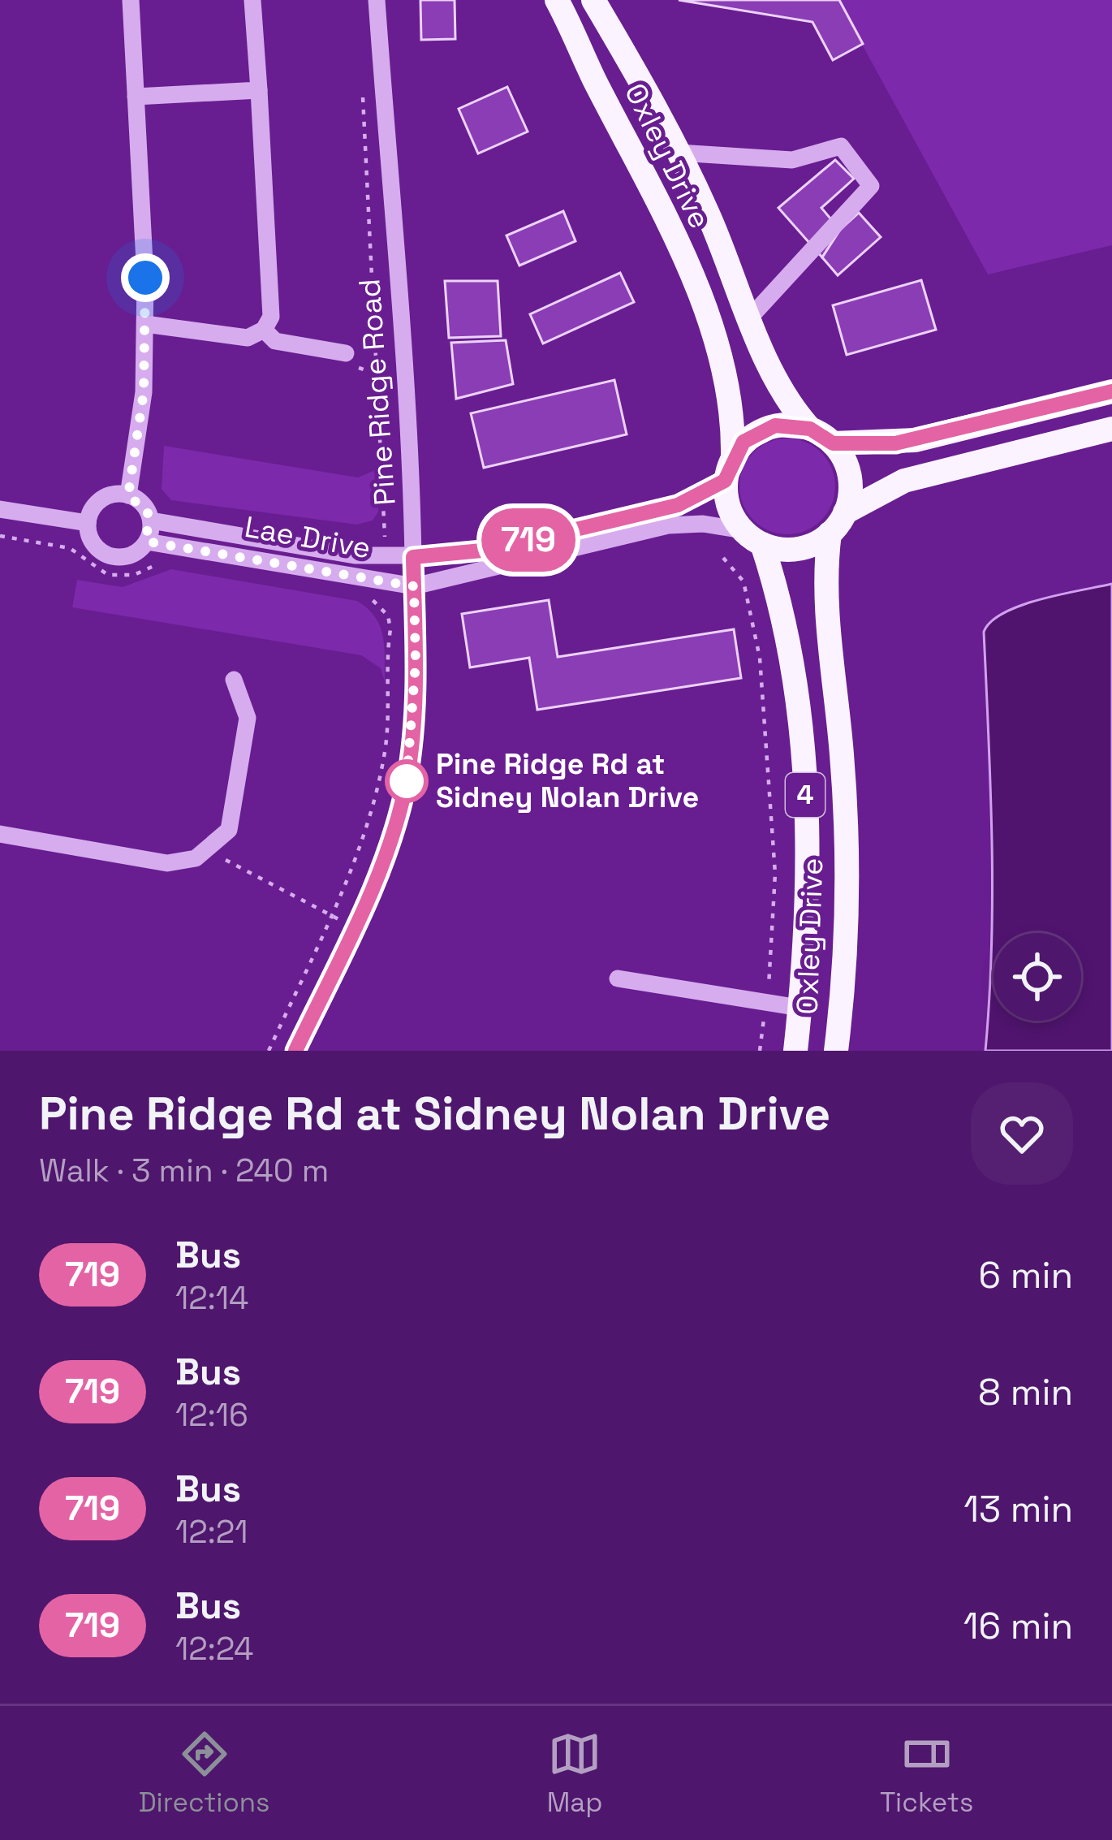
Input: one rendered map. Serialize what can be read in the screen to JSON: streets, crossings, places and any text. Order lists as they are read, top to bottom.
{
  "streets": {
    "main road": ["Oxley Drive", "4"],
    "street": ["Pine Ridge Road", "Lae Drive"]
  },
  "crossings": [
    ["Oxley Drive", "Lae Drive"],
    ["Oxley Drive", "4"],
    ["Pine Ridge Road", "Lae Drive"],
    ["Lae Drive", "4"]
  ],
  "places": ["Pine Ridge Rd at Sidney Nolan Drive"],
  "lines": ["bus line 719"],
  "page": {
    "on_map": "719",
    "heading": ["Pine Ridge Rd at Sidney Nolan Drive", "Walk · 3 min · 240 m"],
    "list": [
      {
        "mark": "719",
        "name": "Bus",
        "note": "12:14",
        "value": "6 min"
      },
      {
        "mark": "719",
        "name": "Bus",
        "note": "12:16",
        "value": "8 min"
      },
      {
        "mark": "719",
        "name": "Bus",
        "note": "12:21",
        "value": "13 min"
      },
      {
        "mark": "719",
        "name": "Bus",
        "note": "12:24",
        "value": "16 min"
      }
    ],
    "tabs": ["Directions", "Map", "Tickets"]
  }
}
